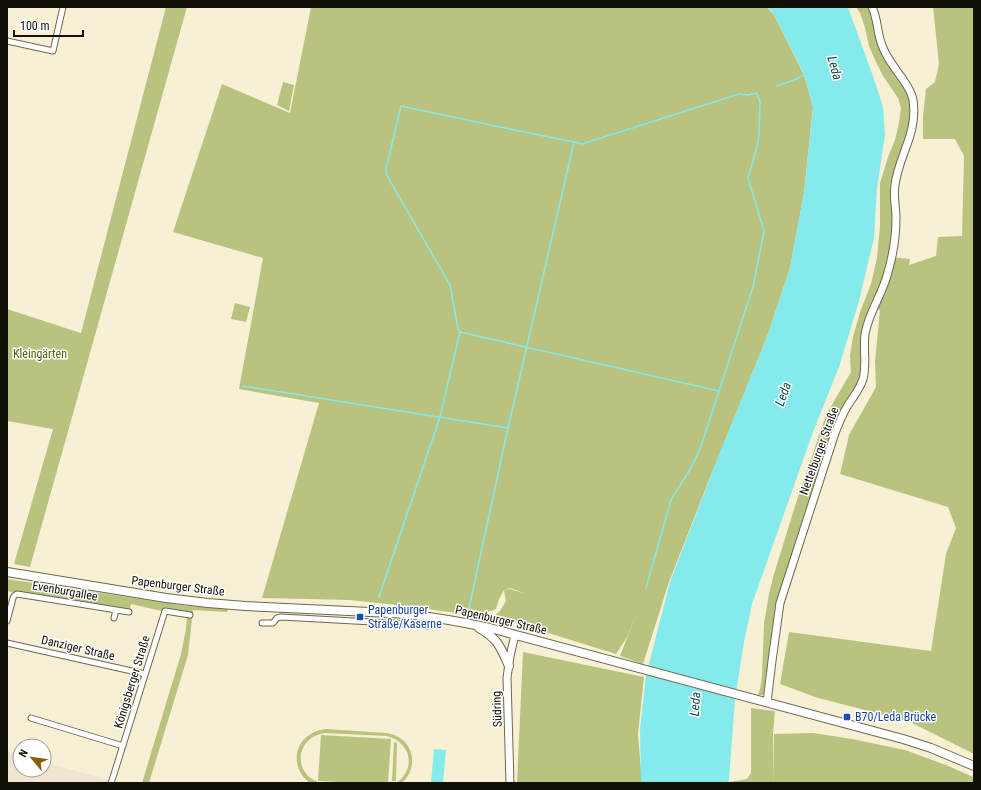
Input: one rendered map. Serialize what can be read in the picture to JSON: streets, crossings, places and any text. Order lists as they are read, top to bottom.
{
  "streets": {
    "main road": ["Papenburger Straße"],
    "street": [
      "Nettelburger Straße",
      "Evenburgallee",
      "Danziger Straße",
      "Königsberger Straße",
      "Südring"
    ]
  },
  "crossings": [
    ["Nettelburger Straße", "Papenburger Straße"],
    ["Papenburger Straße", "Südring"],
    ["Danziger Straße", "Königsberger Straße"]
  ],
  "water": ["Leda"],
  "parks": ["Kleingärten"],
  "places": {
    "transit": ["Papenburger Straße/Kaserne", "B70/Leda Brücke"]
  },
  "scale_bar": "100 m",
  "north": "top left"
}
